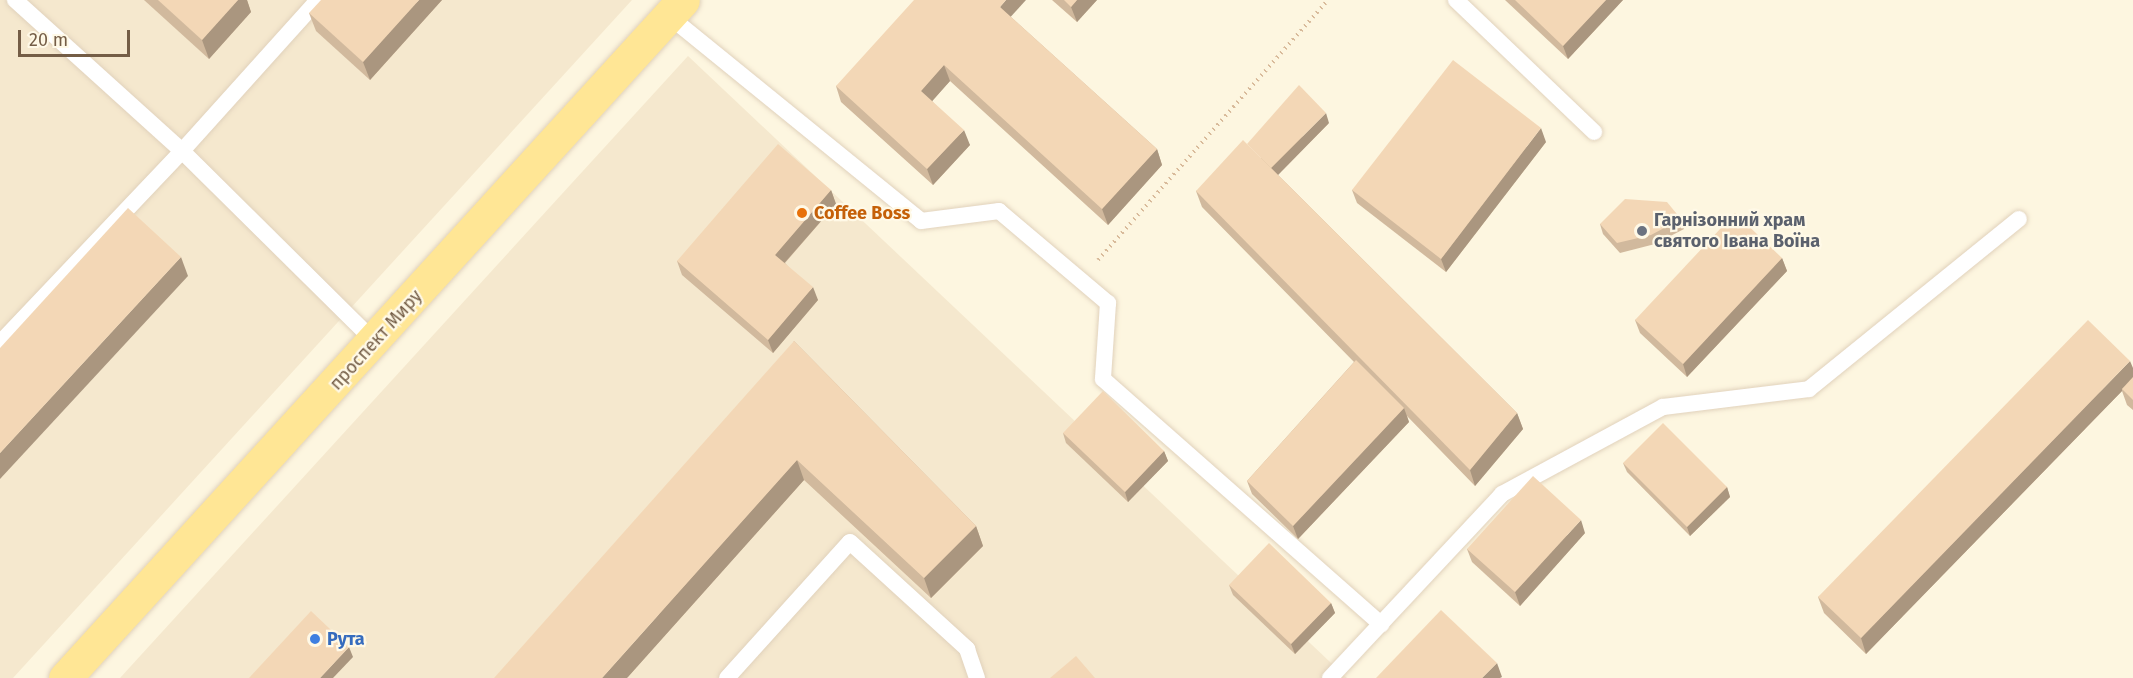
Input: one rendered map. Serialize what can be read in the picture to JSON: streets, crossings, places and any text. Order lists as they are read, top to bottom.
{
  "streets": {
    "main road": ["проспект Миру"]
  },
  "places": ["Coffee Boss", "Гарнізонний храм святого Івана Воїна", "Рута"],
  "scale_bar": "20 m"
}
